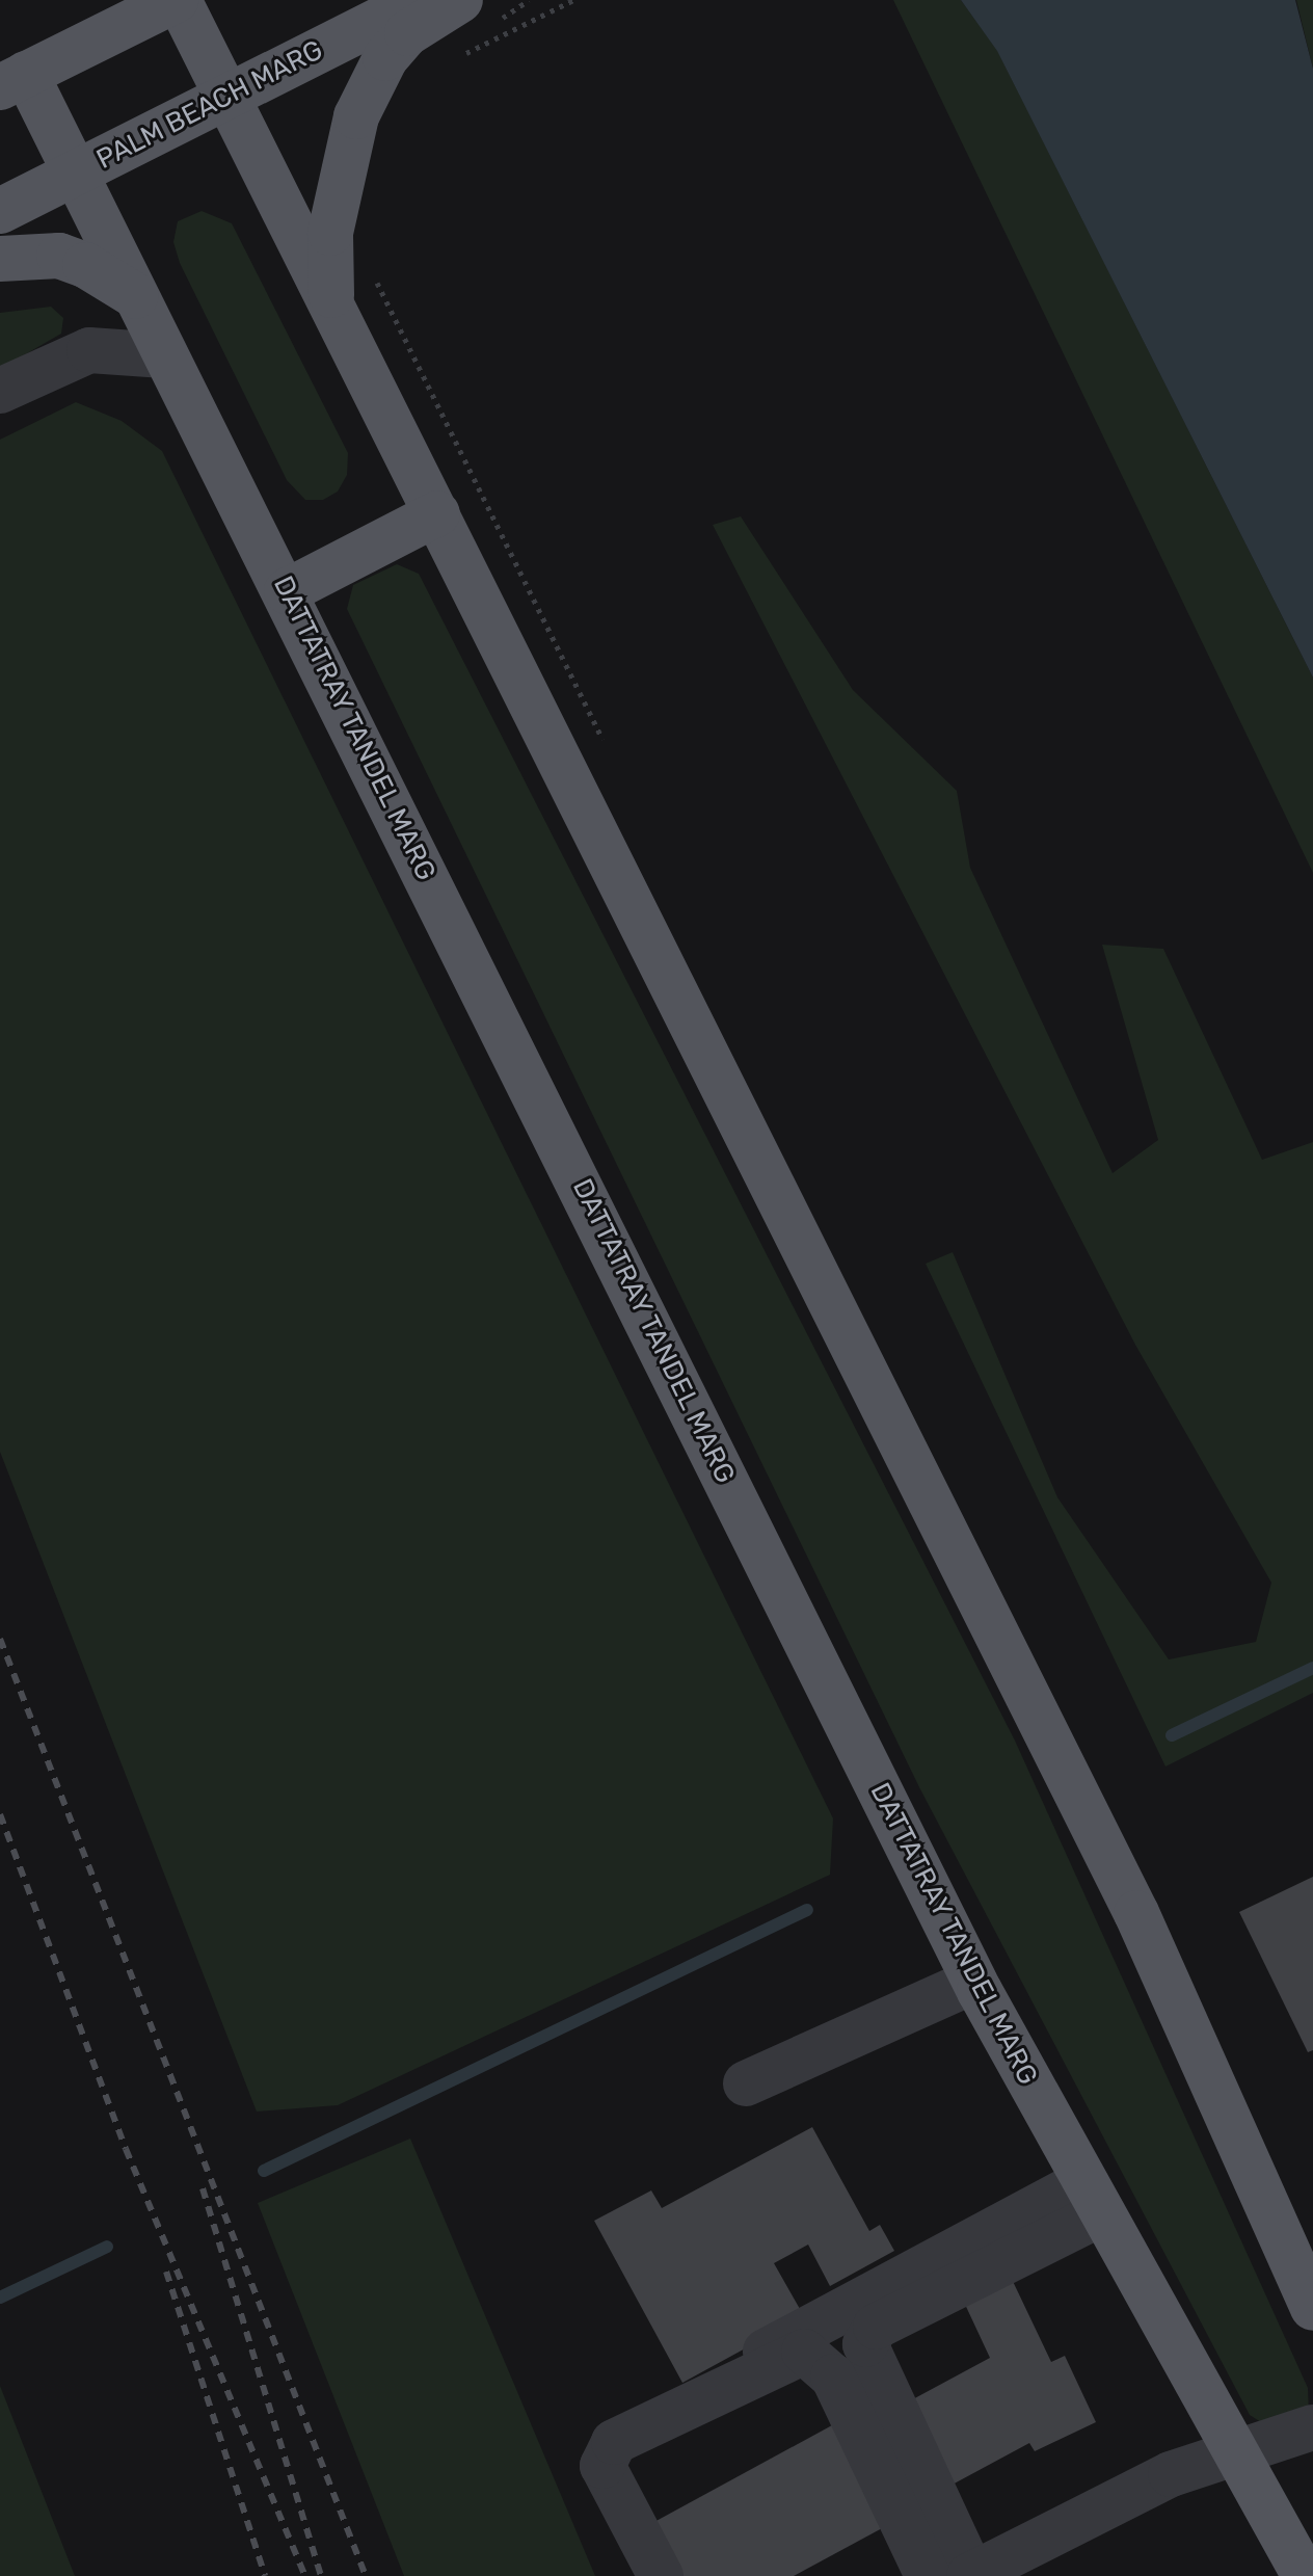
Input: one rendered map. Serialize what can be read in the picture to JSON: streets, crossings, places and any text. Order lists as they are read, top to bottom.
{
  "streets": {
    "main road": ["PALM BEACH MARG", "DATTATRAY TANDEL MARG"]
  },
  "crossings": [
    ["PALM BEACH MARG", "DATTATRAY TANDEL MARG"]
  ]
}
